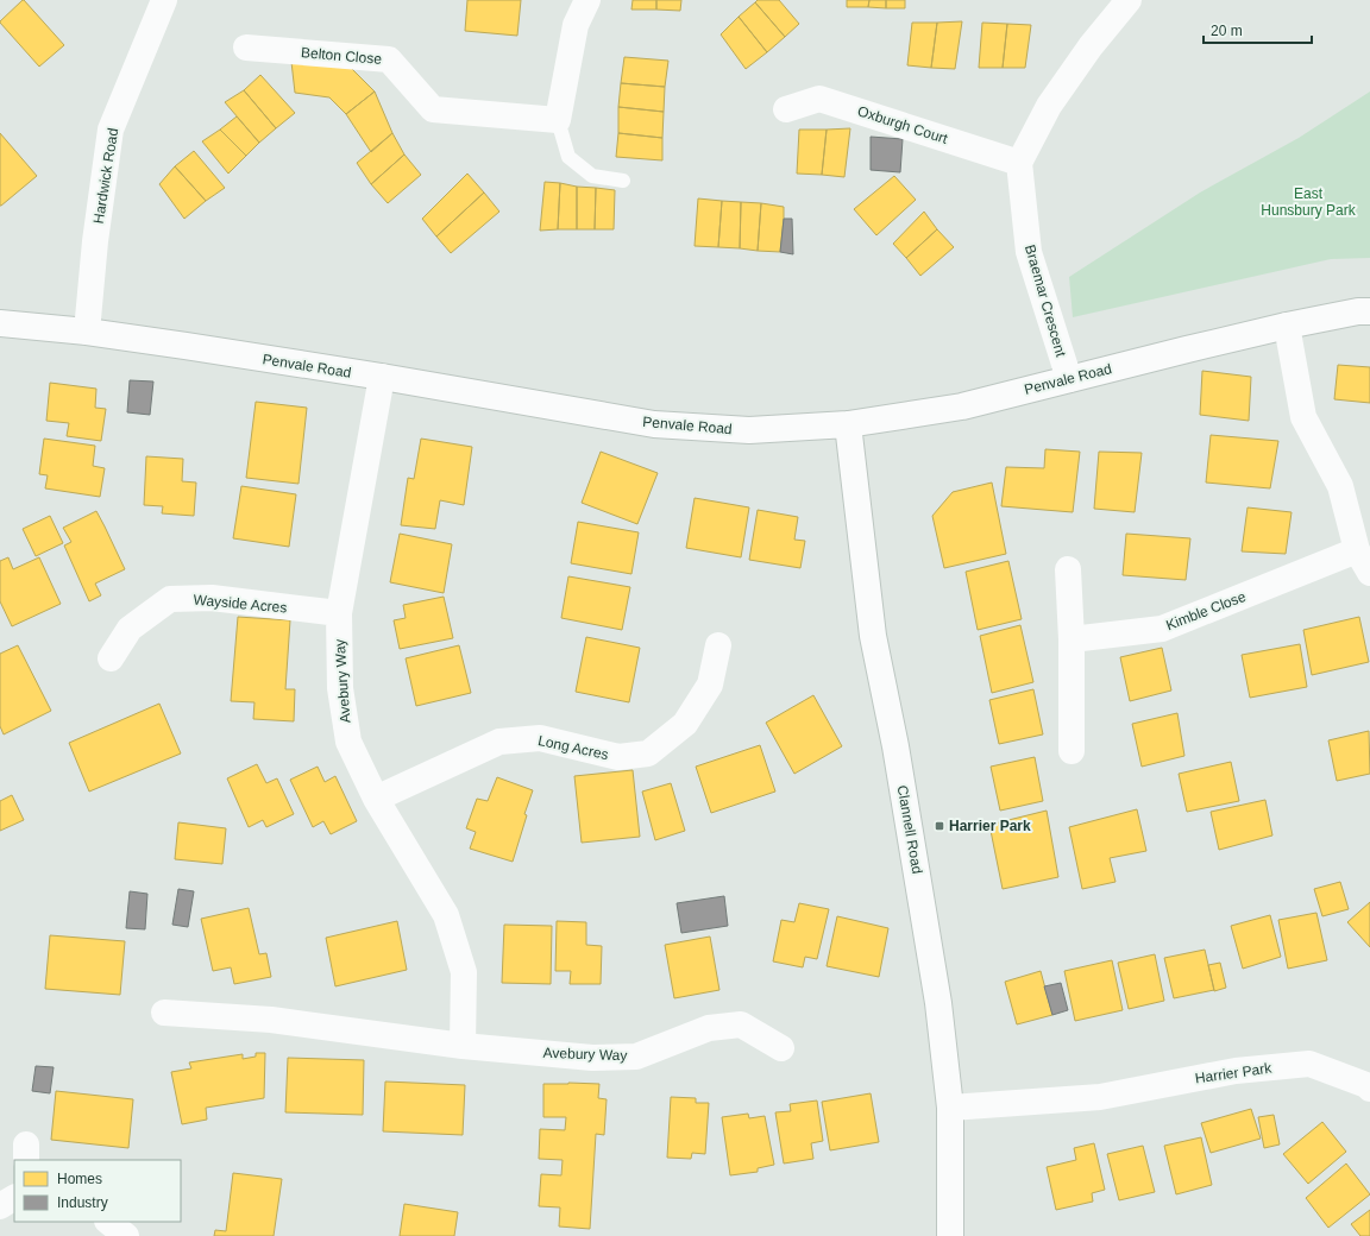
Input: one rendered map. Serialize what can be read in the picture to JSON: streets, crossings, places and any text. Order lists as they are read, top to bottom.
{
  "streets": {
    "street": [
      "Belton Close",
      "Oxburgh Court",
      "Hardwick Road",
      "Braemar Crescent",
      "Penvale Road",
      "Wayside Acres",
      "Kimble Close",
      "Avebury Way",
      "Long Acres",
      "Clannell Road",
      "Harrier Park"
    ]
  },
  "crossings": [
    ["Oxburgh Court", "Braemar Crescent"],
    ["Hardwick Road", "Penvale Road"],
    ["Braemar Crescent", "Penvale Road"],
    ["Penvale Road", "Avebury Way"],
    ["Penvale Road", "Clannell Road"],
    ["Wayside Acres", "Avebury Way"],
    ["Avebury Way", "Long Acres"],
    ["Clannell Road", "Harrier Park"]
  ],
  "parks": ["East Hunsbury Park"],
  "places": {
    "transit": ["Harrier Park"]
  },
  "legend": ["Homes", "Industry"],
  "scale_bar": "20 m"
}
